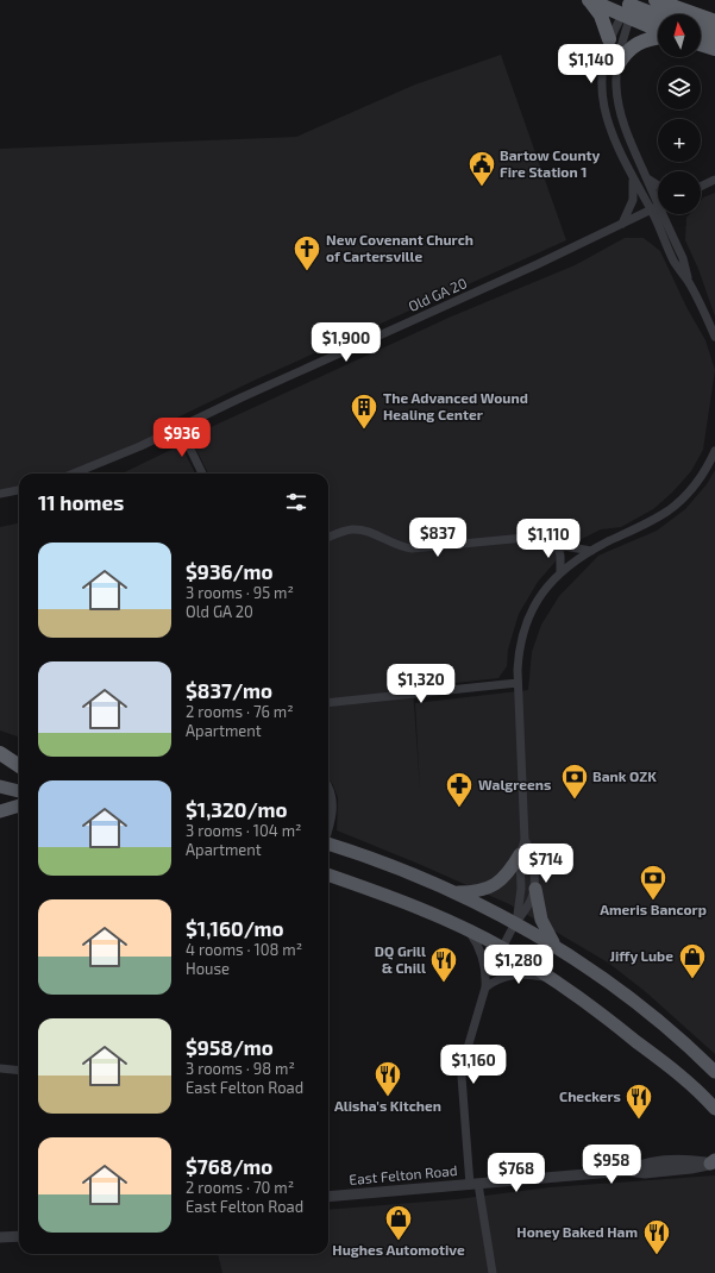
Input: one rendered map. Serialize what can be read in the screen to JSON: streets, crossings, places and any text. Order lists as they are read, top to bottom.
{
  "streets": {
    "street": ["Old GA 20", "East Felton Road"]
  },
  "places": {
    "public building": ["Bartow County Fire Station 1"],
    "church": ["New Covenant Church of Cartersville"],
    "building": ["The Advanced Wound Healing Center"],
    "bank": ["Bank OZK", "Ameris Bancorp"],
    "pharmacy": ["Walgreens"],
    "shop": ["Jiffy Lube", "Hughes Automotive"],
    "restaurant": [
      "DQ Grill & Chill",
      "Alisha's Kitchen",
      "Checkers",
      "Honey Baked Ham"
    ]
  },
  "north": "top",
  "page": {
    "map_buttons": ["+", "−"],
    "price": [
      "$1,140",
      "$1,900",
      "$936",
      "$837",
      "$1,110",
      "$1,320",
      "$714",
      "$1,280",
      "$1,160",
      "$958",
      "$768"
    ],
    "heading": "11 homes",
    "list": [
      {
        "name": "$936/mo",
        "note": "3 rooms · 95 m² · Old GA 20"
      },
      {
        "name": "$837/mo",
        "note": "2 rooms · 76 m² · Apartment"
      },
      {
        "name": "$1,320/mo",
        "note": "3 rooms · 104 m² · Apartment"
      },
      {
        "name": "$1,160/mo",
        "note": "4 rooms · 108 m² · House"
      },
      {
        "name": "$958/mo",
        "note": "3 rooms · 98 m² · East Felton Road"
      },
      {
        "name": "$768/mo",
        "note": "2 rooms · 70 m² · East Felton Road"
      }
    ]
  }
}
